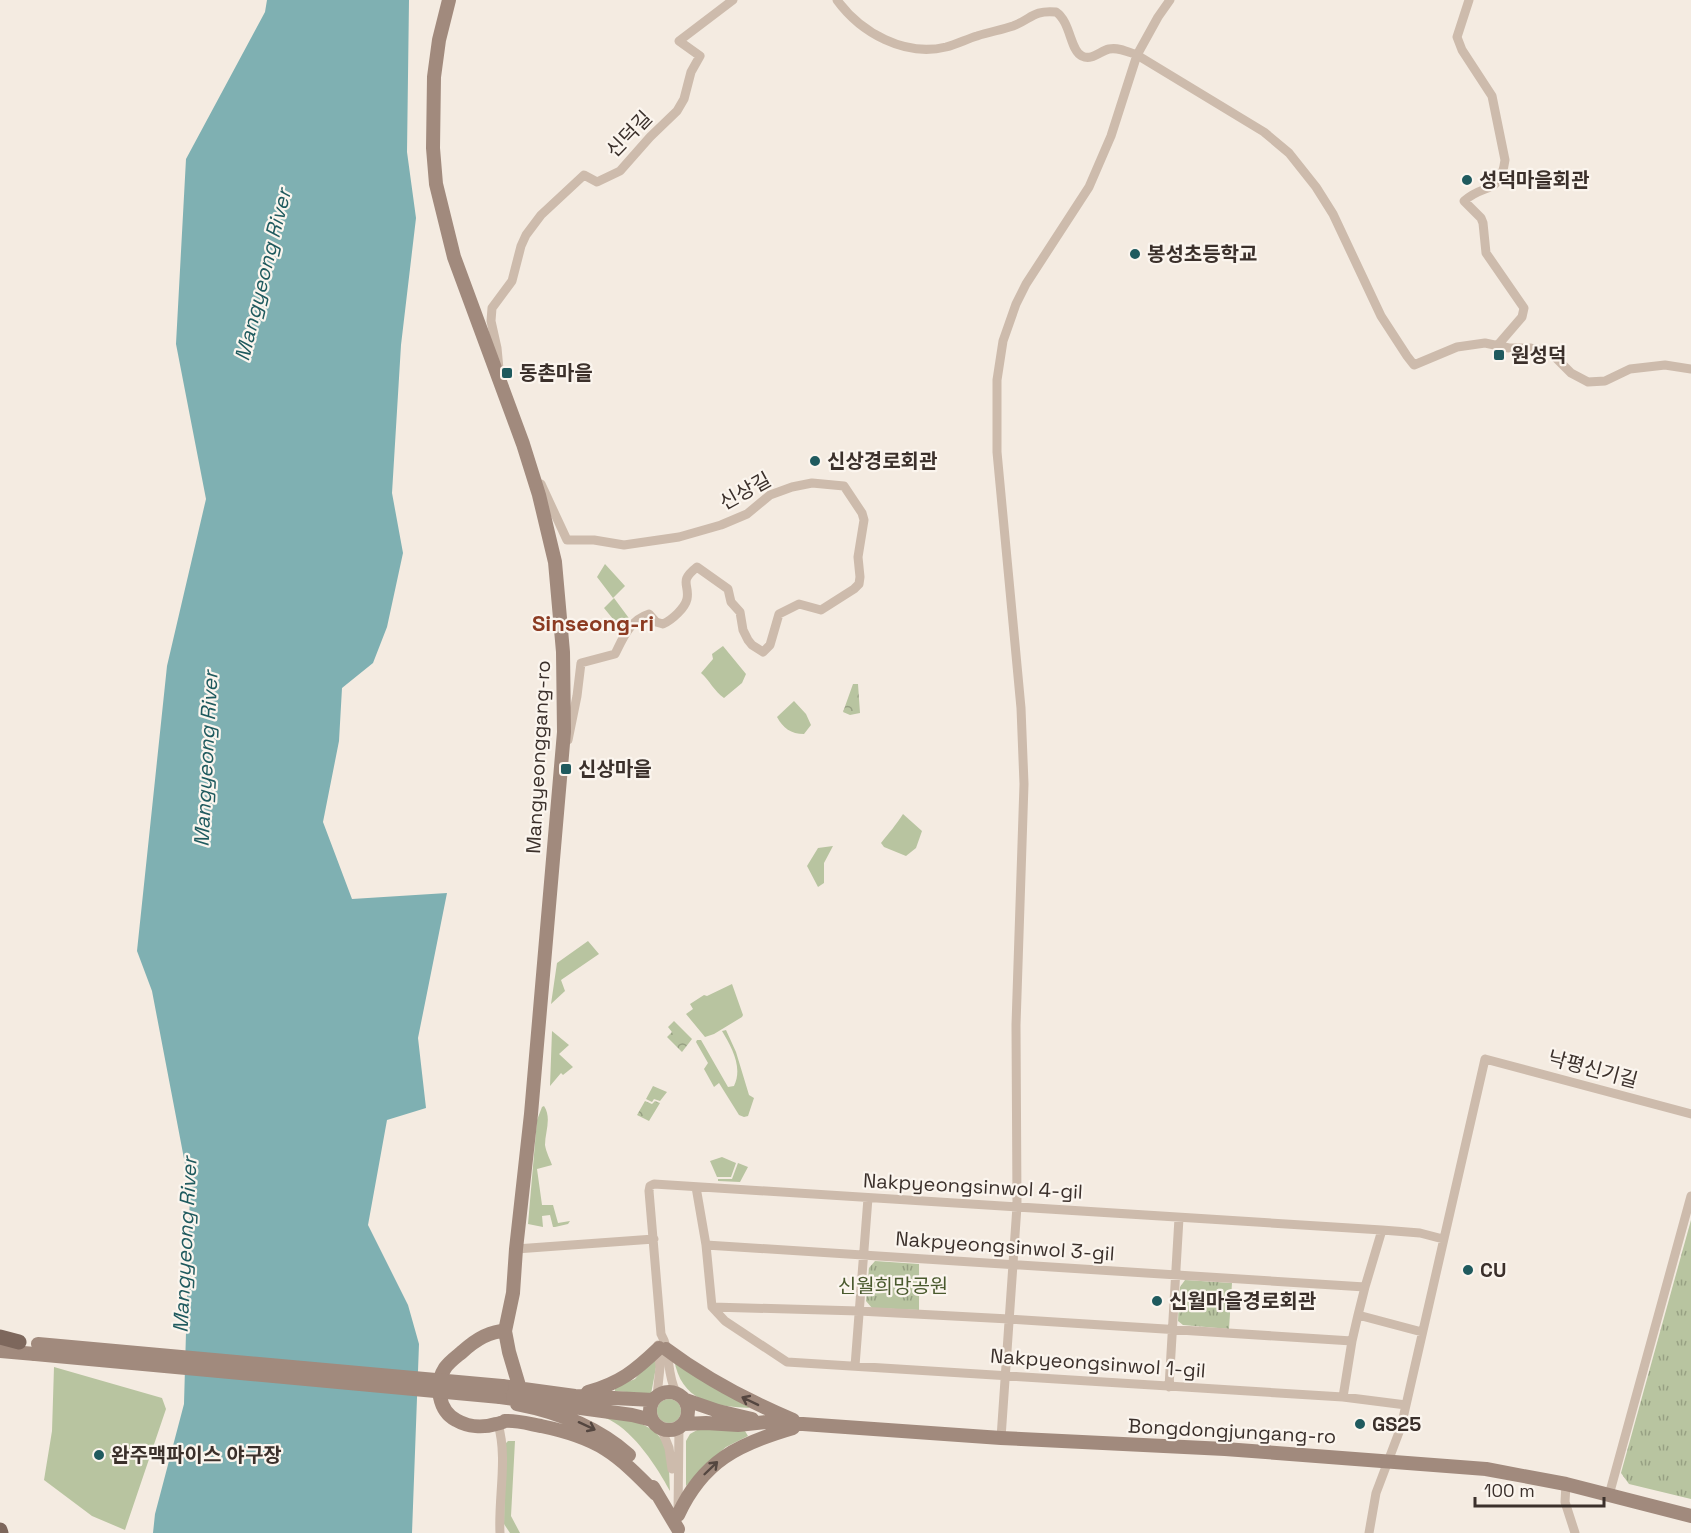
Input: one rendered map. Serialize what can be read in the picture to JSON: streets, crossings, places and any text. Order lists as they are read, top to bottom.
{
  "streets": {
    "street": [
      "신덕길",
      "신상길",
      "Mangyeonggang-ro",
      "낙평신기길",
      "Nakpyeongsinwol 4-gil",
      "Nakpyeongsinwol 3-gil",
      "Nakpyeongsinwol 1-gil",
      "Bongdongjungang-ro"
    ]
  },
  "crossings": [
    ["신덕길", "Mangyeonggang-ro"],
    ["신상길", "Mangyeonggang-ro"],
    ["Mangyeonggang-ro", "Bongdongjungang-ro"],
    ["낙평신기길", "Nakpyeongsinwol 4-gil"],
    ["Nakpyeongsinwol 4-gil", "Bongdongjungang-ro"]
  ],
  "districts": ["Sinseong-ri"],
  "water": ["Mangyeong River"],
  "parks": ["신월희망공원"],
  "places": {
    "other": [
      "성덕마을회관",
      "봉성초등학교",
      "신상경로회관",
      "CU",
      "신월마을경로회관",
      "GS25",
      "완주맥파이스 야구장"
    ],
    "transit": ["원성덕", "동촌마을", "신상마을"]
  },
  "scale_bar": "100 m"
}
